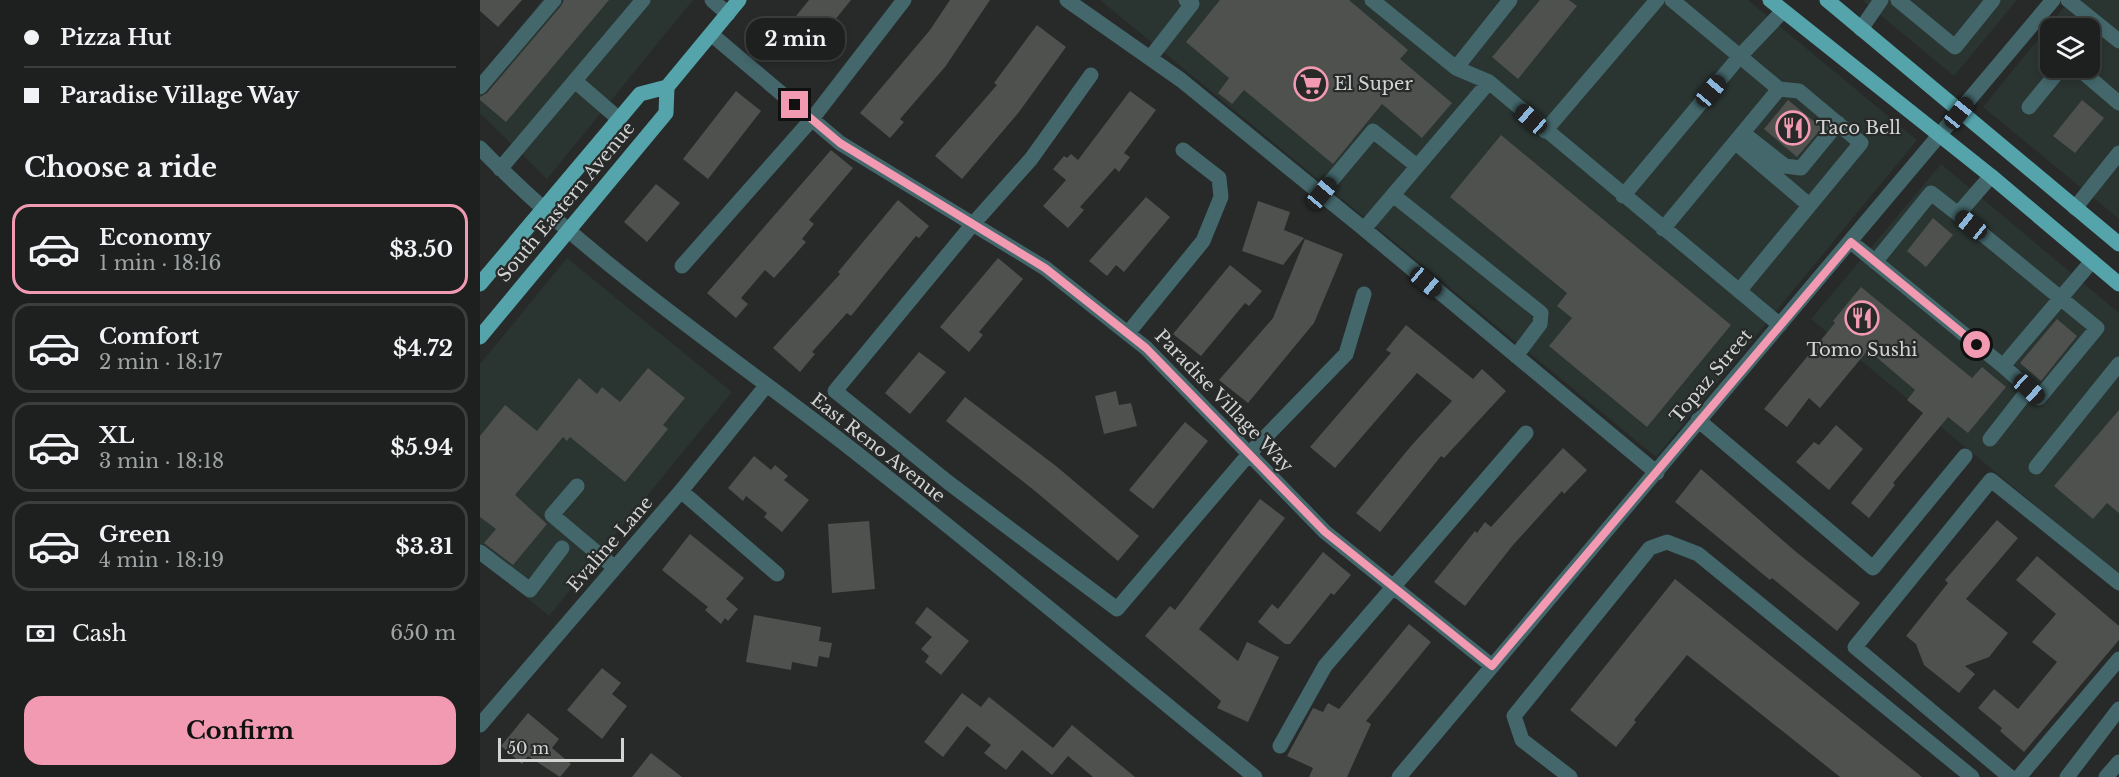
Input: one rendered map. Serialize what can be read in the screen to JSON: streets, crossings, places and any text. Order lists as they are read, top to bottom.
{
  "streets": {
    "main road": ["South Eastern Avenue"],
    "street": [
      "Topaz Street",
      "Paradise Village Way",
      "East Reno Avenue",
      "Evaline Lane"
    ]
  },
  "crossings": [
    ["South Eastern Avenue", "East Reno Avenue"],
    ["Topaz Street", "Paradise Village Way"],
    ["East Reno Avenue", "Evaline Lane"]
  ],
  "places": {
    "supermarket": ["El Super"],
    "restaurant": ["Taco Bell", "Tomo Sushi"]
  },
  "scale_bar": "50 m",
  "page": {
    "banner": ["Pizza Hut", "Paradise Village Way"],
    "bubble": "2 min",
    "heading": "Choose a ride",
    "list": [
      {
        "name": "Economy",
        "note": "1 min · 18:16",
        "value": "$3.50"
      },
      {
        "name": "Comfort",
        "note": "2 min · 18:17",
        "value": "$4.72"
      },
      {
        "name": "XL",
        "note": "3 min · 18:18",
        "value": "$5.94"
      },
      {
        "name": "Green",
        "note": "4 min · 18:19",
        "value": "$3.31"
      }
    ],
    "pay": ["Cash", "650 m"],
    "buttons": "Confirm",
    "scale": "50 m"
  }
}
